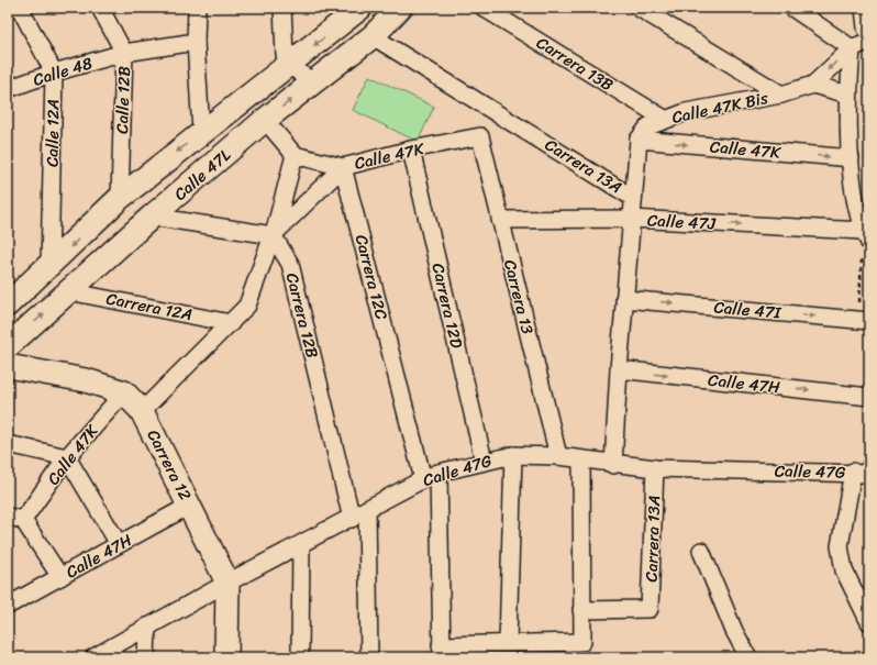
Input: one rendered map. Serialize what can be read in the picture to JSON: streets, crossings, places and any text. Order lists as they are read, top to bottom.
{
  "streets": {
    "street": [
      "Carrera 13B",
      "Calle 48",
      "Calle 12B",
      "Calle 47K Bis",
      "Calle 12A",
      "Calle 47K",
      "Carrera 13A",
      "Calle 47L",
      "Calle 47J",
      "Carrera 12C",
      "Carrera 13",
      "Carrera 12D",
      "Carrera 12A",
      "Calle 47I",
      "Carrera 12B",
      "Calle 47H",
      "Carrera 12",
      "Calle 47G"
    ]
  },
  "crossings": [
    ["Carrera 13B", "Calle 47K Bis"],
    ["Calle 48", "Calle 12B"],
    ["Calle 48", "Calle 12A"],
    ["Calle 12B", "Calle 47L"],
    ["Calle 47K Bis", "Calle 47K"],
    ["Calle 12A", "Calle 47L"],
    ["Calle 47K", "Carrera 12C"],
    ["Calle 47K", "Carrera 13"],
    ["Calle 47K", "Carrera 12D"],
    ["Calle 47K", "Carrera 12A"],
    ["Calle 47K", "Carrera 12B"],
    ["Calle 47K", "Carrera 12"],
    ["Carrera 13A", "Calle 47L"],
    ["Carrera 13A", "Calle 47J"],
    ["Carrera 13A", "Calle 47I"],
    ["Carrera 13A", "Calle 47H"],
    ["Carrera 13A", "Calle 47G"],
    ["Calle 47L", "Carrera 12A"],
    ["Calle 47J", "Carrera 13"],
    ["Carrera 12C", "Calle 47G"],
    ["Carrera 13", "Calle 47G"],
    ["Carrera 12D", "Calle 47G"],
    ["Carrera 12B", "Calle 47G"],
    ["Calle 47H", "Carrera 12"],
    ["Carrera 12", "Calle 47G"]
  ],
  "one_way": ["Calle 47J", "Calle 47I", "Calle 47H"]
}
